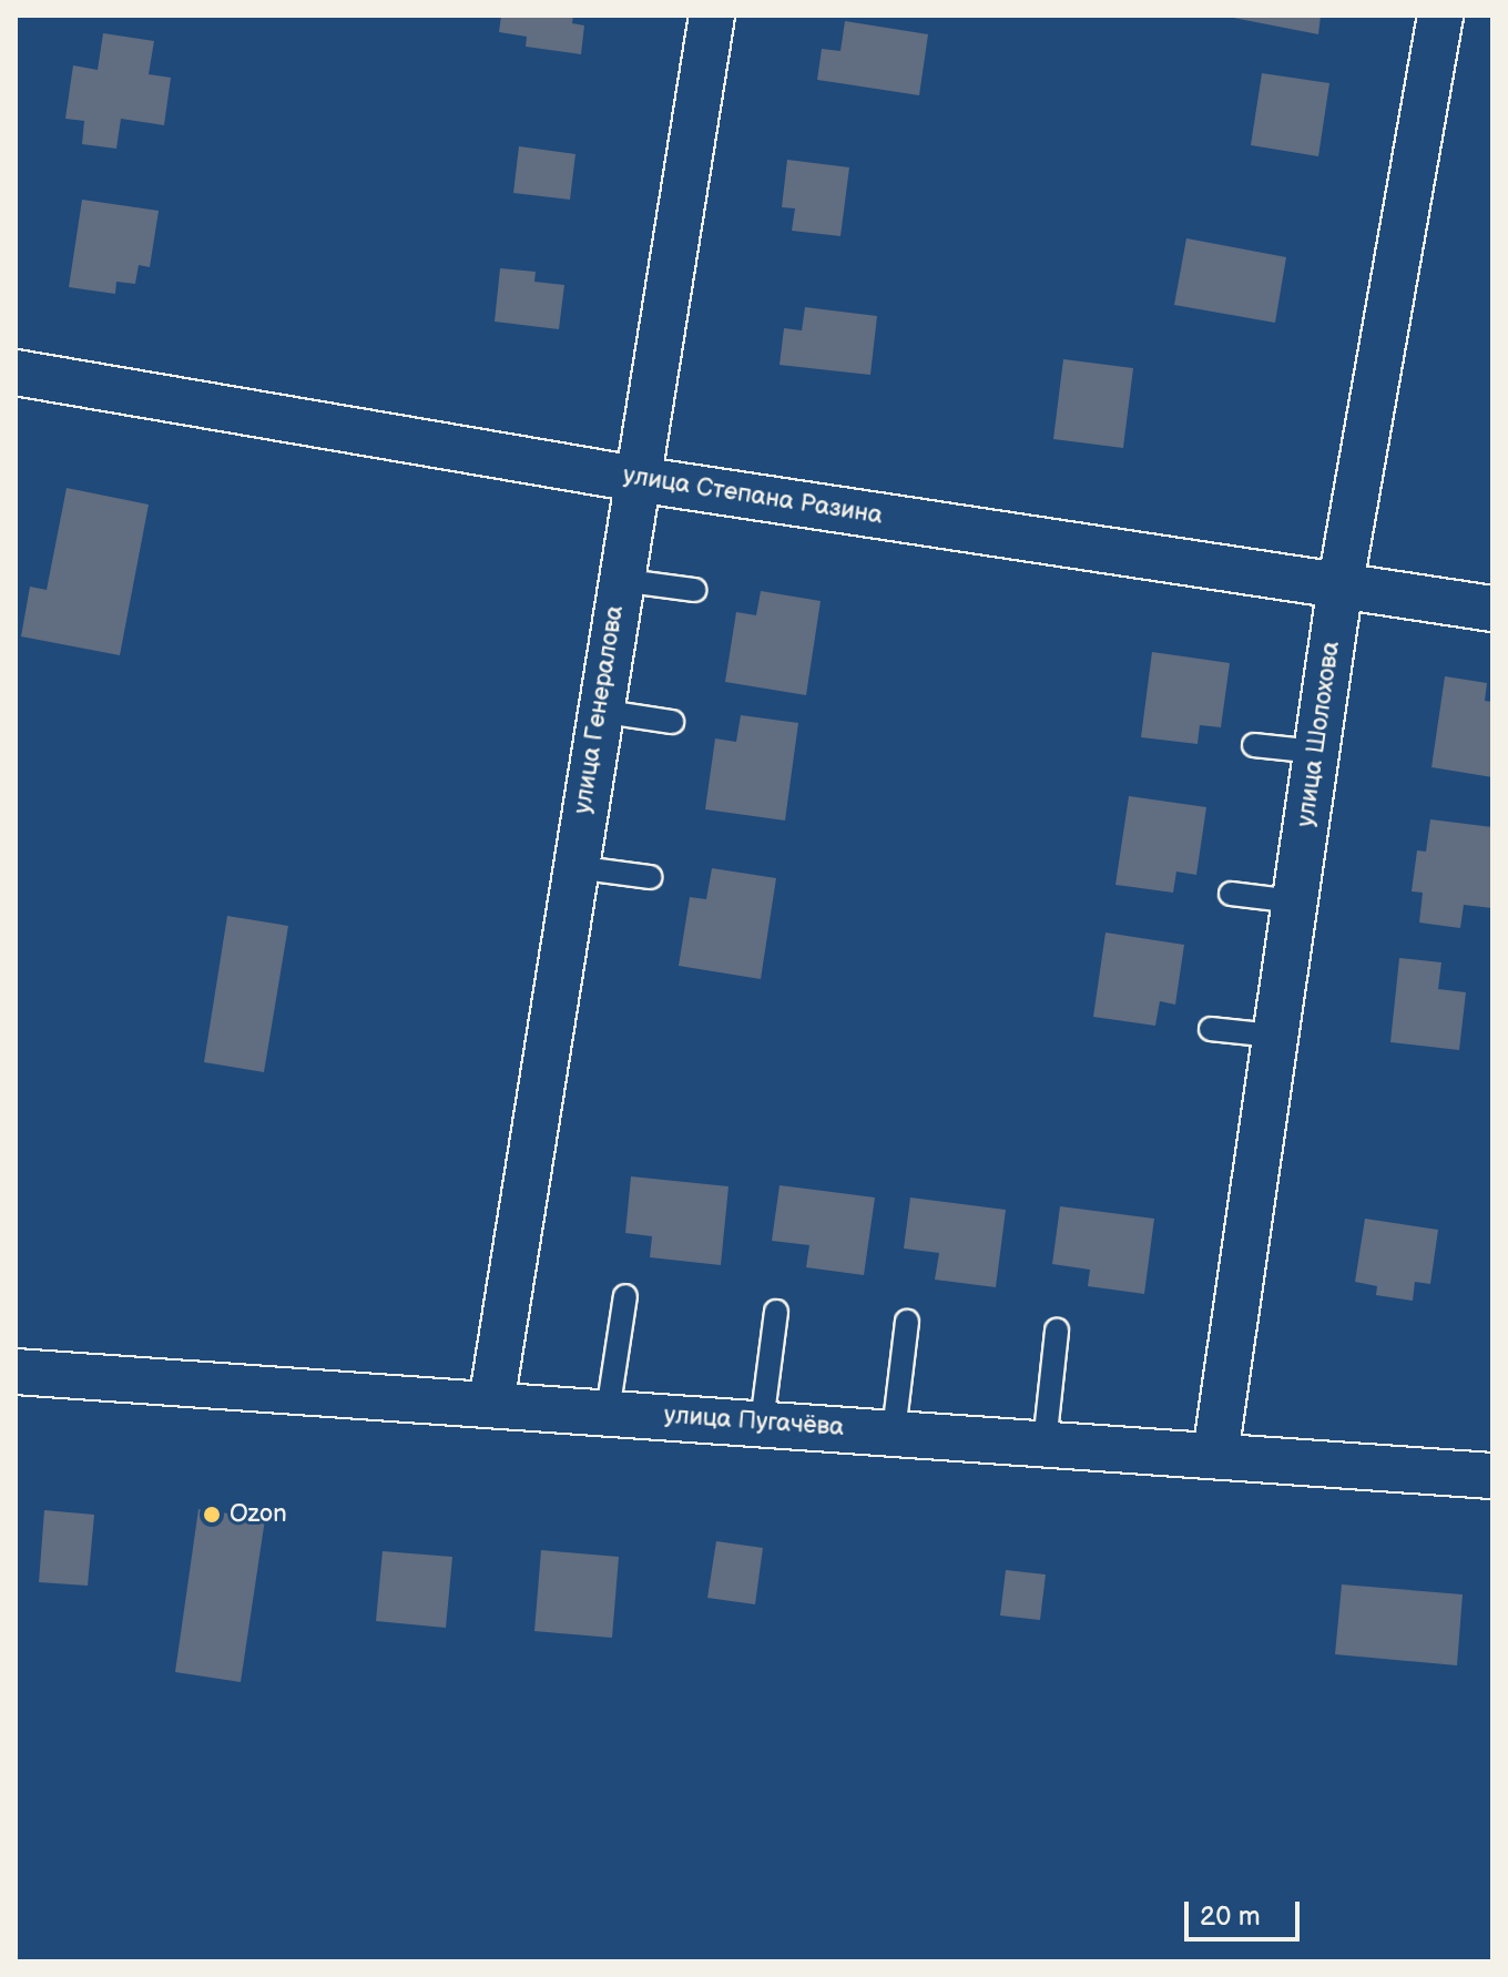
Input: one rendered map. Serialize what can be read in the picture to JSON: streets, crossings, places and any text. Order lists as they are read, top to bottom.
{
  "streets": {
    "street": [
      "улица Степана Разина",
      "улица Генералова",
      "улица Шолохова",
      "улица Пугачёва"
    ]
  },
  "crossings": [
    ["улица Степана Разина", "улица Генералова"],
    ["улица Степана Разина", "улица Шолохова"],
    ["улица Генералова", "улица Пугачёва"],
    ["улица Шолохова", "улица Пугачёва"]
  ],
  "places": ["Ozon"],
  "scale_bar": "20 m"
}
